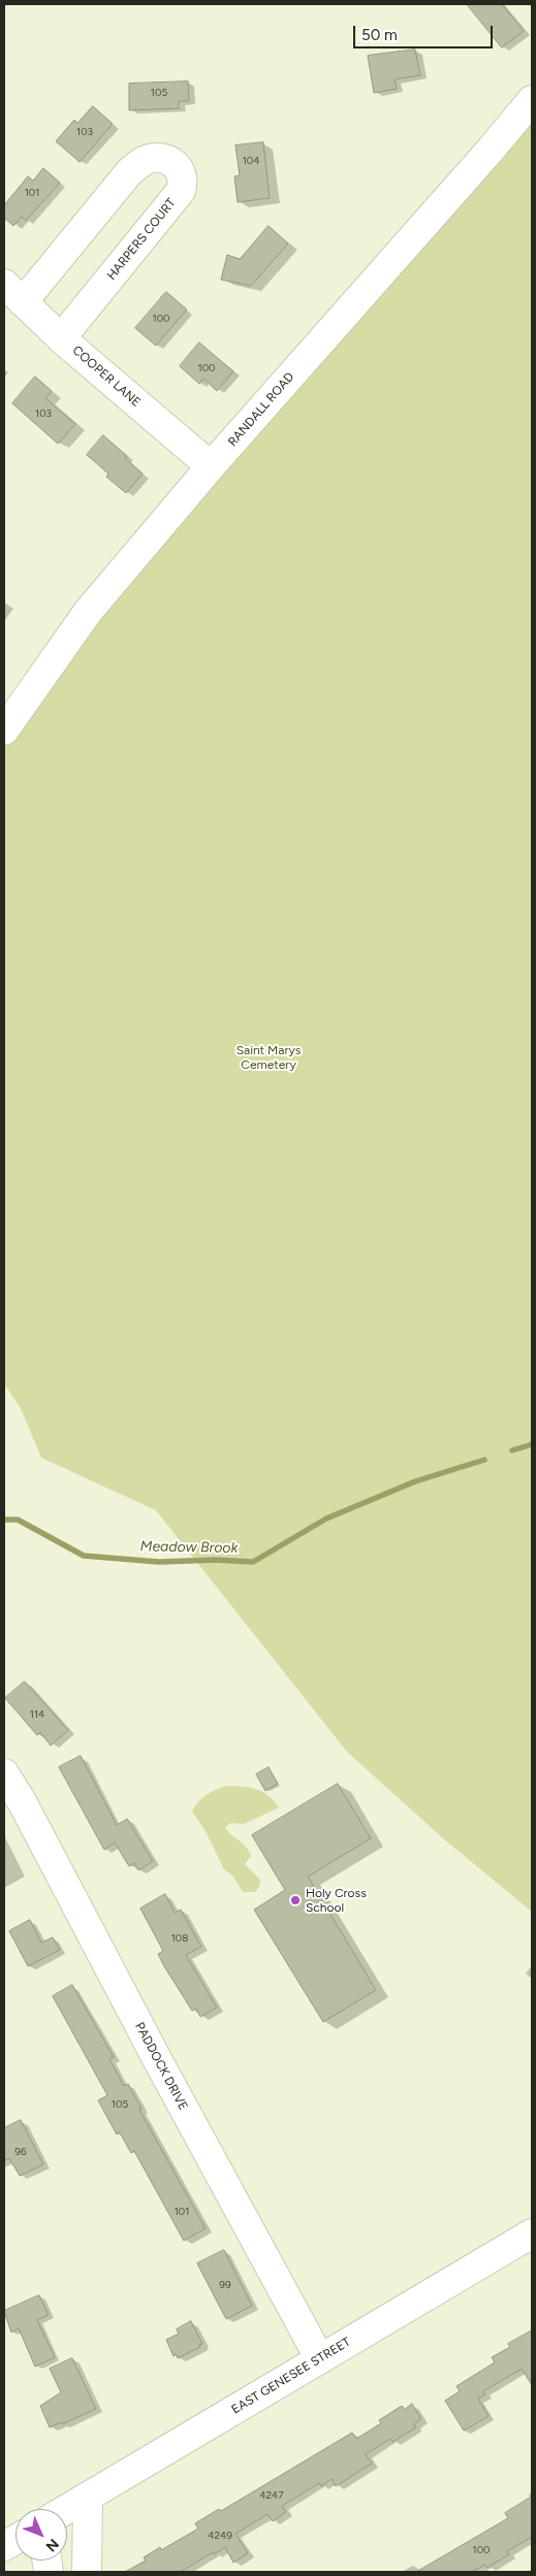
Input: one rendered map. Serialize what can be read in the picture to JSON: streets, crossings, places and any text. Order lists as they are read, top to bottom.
{
  "streets": {
    "street": [
      "HARPERS COURT",
      "COOPER LANE",
      "RANDALL ROAD",
      "PADDOCK DRIVE",
      "EAST GENESEE STREET"
    ]
  },
  "crossings": [
    ["HARPERS COURT", "COOPER LANE"],
    ["COOPER LANE", "RANDALL ROAD"],
    ["PADDOCK DRIVE", "EAST GENESEE STREET"]
  ],
  "water": ["Meadow Brook"],
  "parks": ["Saint Marys Cemetery"],
  "places": ["Holy Cross School"],
  "house_numbers": [
    "105",
    "103",
    "104",
    "101",
    "100",
    "100",
    "103",
    "114",
    "108",
    "105",
    "96",
    "101",
    "99",
    "4247",
    "4249",
    "100"
  ],
  "scale_bar": "50 m",
  "north": "bottom right"
}
